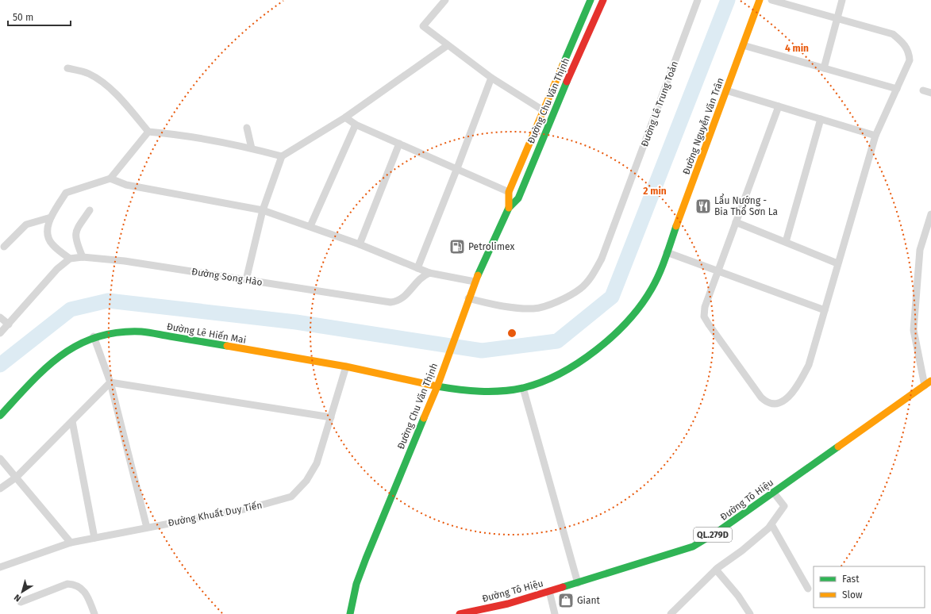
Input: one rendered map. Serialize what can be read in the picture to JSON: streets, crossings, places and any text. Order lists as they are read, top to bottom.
{
  "streets": {
    "main road": [
      "Đường Chu Văn Thịnh",
      "Đường Nguyễn Văn Trân",
      "Đường Lê Hiến Mai",
      "Đường Tô Hiệu",
      "QL.279D"
    ],
    "street": ["Đường Lê Trung Toản", "Đường Song Hào", "Đường Khuất Duy Tiến"]
  },
  "crossings": [
    ["Đường Chu Văn Thịnh", "Đường Lê Trung Toản"],
    ["Đường Chu Văn Thịnh", "Đường Nguyễn Văn Trân"],
    ["Đường Chu Văn Thịnh", "Đường Lê Hiến Mai"],
    ["Đường Nguyễn Văn Trân", "Đường Lê Hiến Mai"],
    ["Đường Lê Hiến Mai", "Đường Khuất Duy Tiến"]
  ],
  "places": {
    "restaurant": ["Lẩu Nướng - Bia Thổ Sơn La"],
    "fuel station": ["Petrolimex"],
    "shop": ["Giant"]
  },
  "legend": ["Fast", "Slow"],
  "scale_bar": "50 m",
  "north": "bottom left",
  "rings": ["4 min", "2 min"]
}
